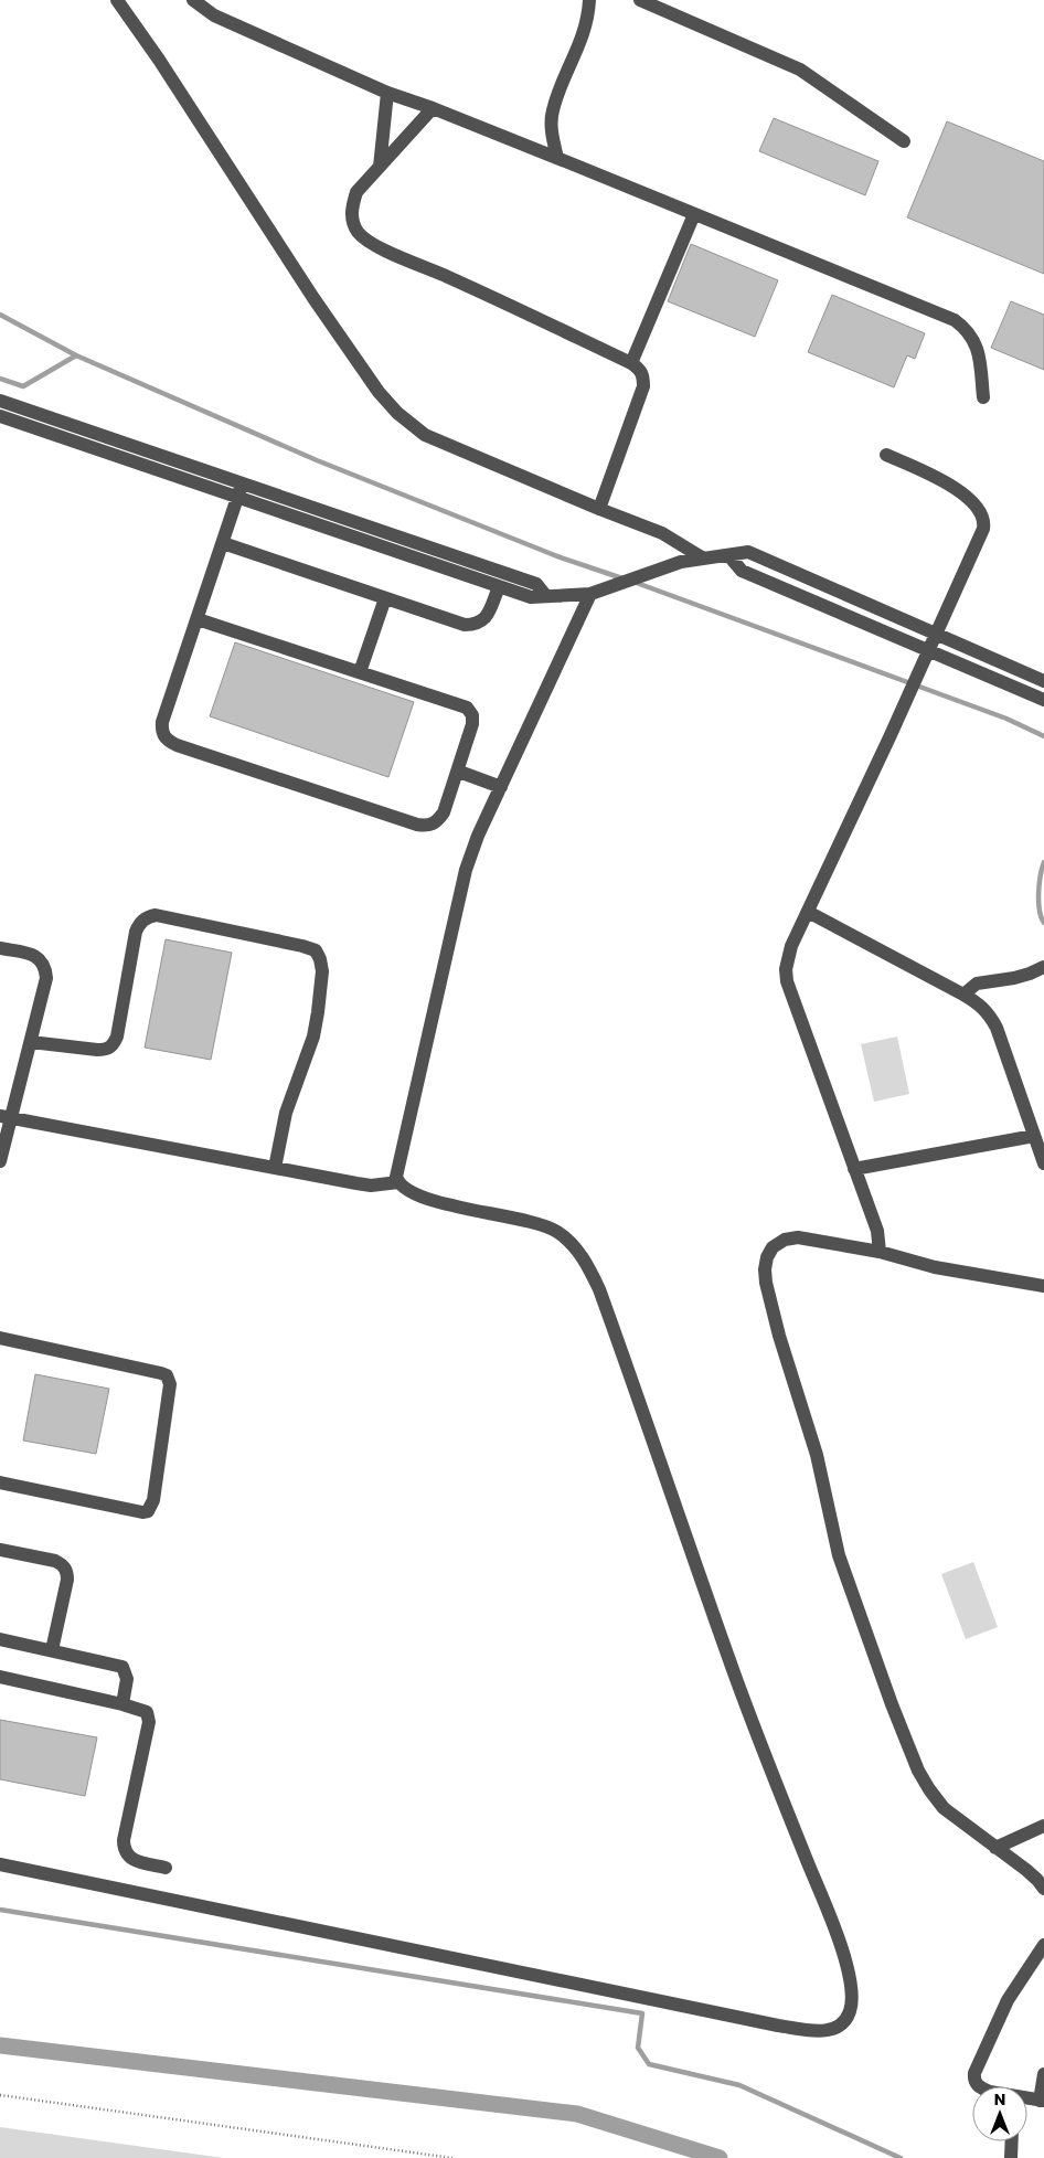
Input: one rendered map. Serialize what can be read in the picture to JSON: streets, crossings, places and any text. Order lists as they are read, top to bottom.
{
  "north": "top"
}
